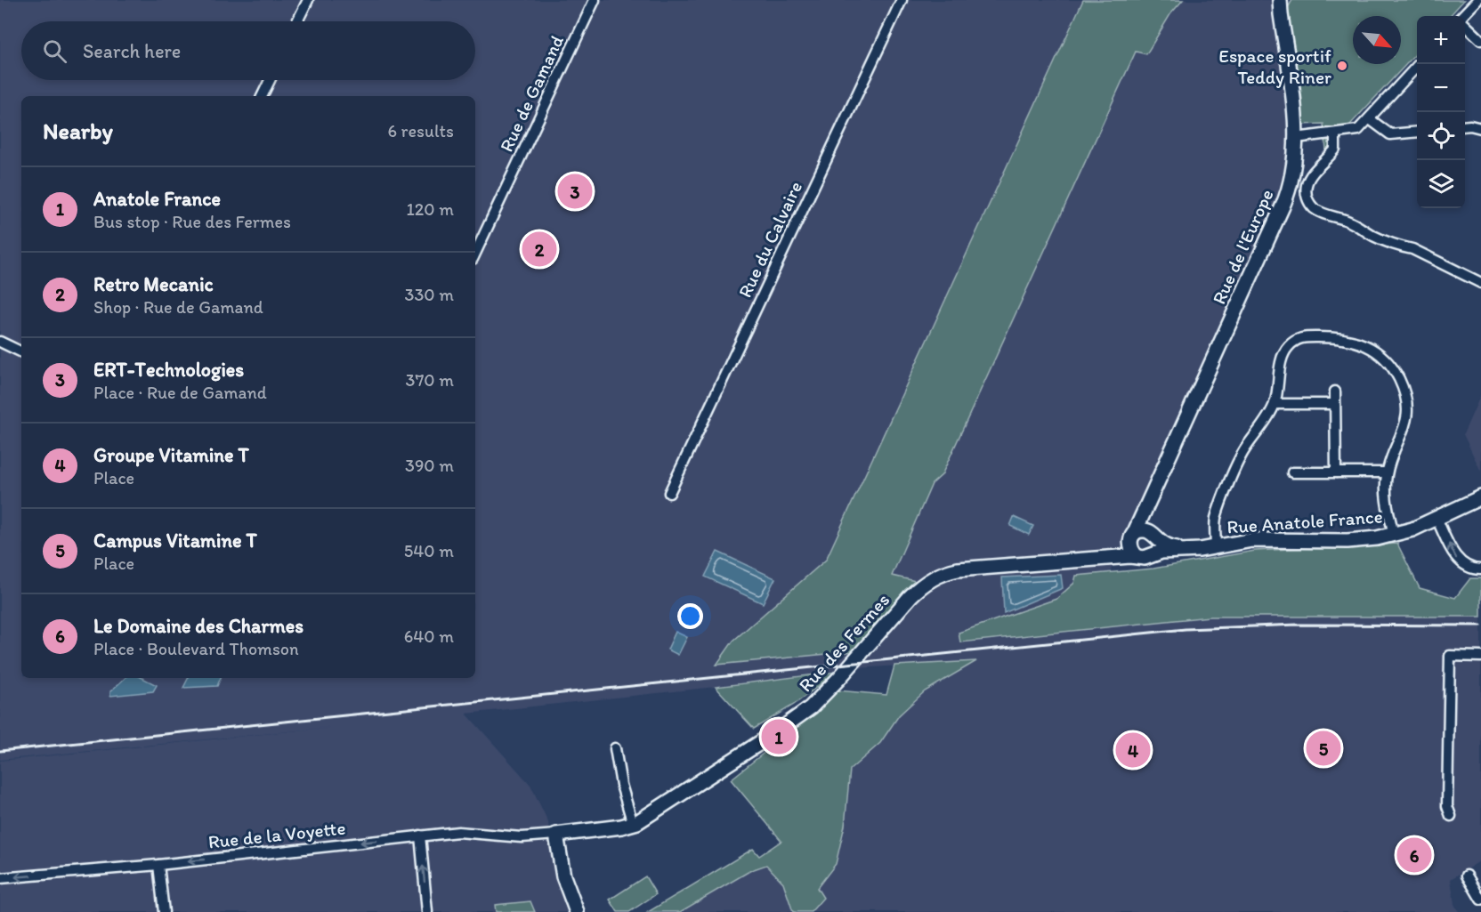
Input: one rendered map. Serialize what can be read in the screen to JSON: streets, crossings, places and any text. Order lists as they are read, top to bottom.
{
  "streets": {
    "street": [
      "Rue de Gamand",
      "Rue du Calvaire",
      "Rue de l'Europe",
      "Rue Anatole France",
      "Rue des Fermes",
      "Rue de la Voyette"
    ]
  },
  "crossings": [
    ["Rue Anatole France", "Rue des Fermes"],
    ["Rue des Fermes", "Rue de la Voyette"]
  ],
  "one_way": ["Rue de la Voyette"],
  "places": ["Espace sportif Teddy Riner"],
  "north": "bottom right",
  "page": {
    "map_buttons": ["+", "−"],
    "search": "Search here",
    "heading": ["Nearby", "6 results"],
    "list": [
      {
        "mark": "1",
        "name": "Anatole France",
        "note": "Bus stop · Rue des Fermes",
        "value": "120 m"
      },
      {
        "mark": "2",
        "name": "Retro Mecanic",
        "note": "Shop · Rue de Gamand",
        "value": "330 m"
      },
      {
        "mark": "3",
        "name": "ERT-Technologies",
        "note": "Place · Rue de Gamand",
        "value": "370 m"
      },
      {
        "mark": "4",
        "name": "Groupe Vitamine T",
        "note": "Place",
        "value": "390 m"
      },
      {
        "mark": "5",
        "name": "Campus Vitamine T",
        "note": "Place",
        "value": "540 m"
      },
      {
        "mark": "6",
        "name": "Le Domaine des Charmes",
        "note": "Place · Boulevard Thomson",
        "value": "640 m"
      }
    ],
    "pins": [
      "3",
      "2",
      "1",
      "5",
      "4",
      "6"
    ]
  }
}
